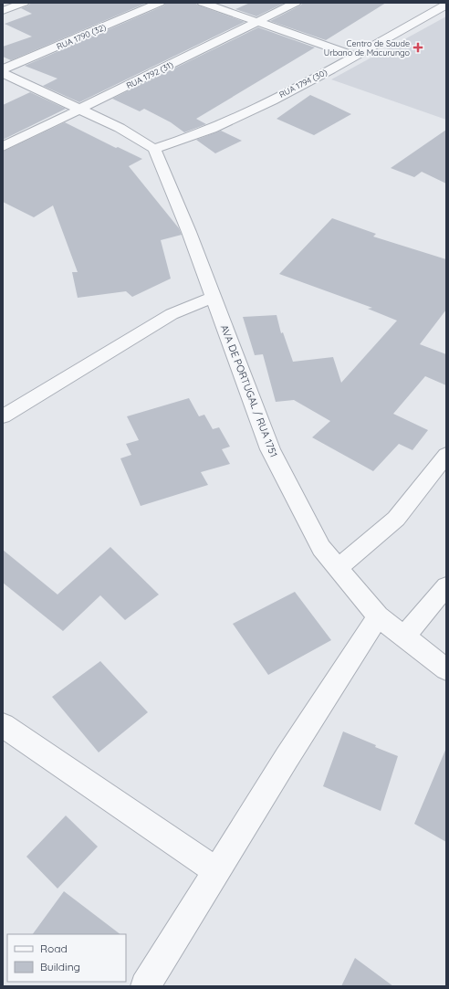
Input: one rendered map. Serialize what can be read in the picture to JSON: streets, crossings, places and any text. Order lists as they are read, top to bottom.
{
  "streets": {
    "street": [
      "RUA 1790 (32)",
      "RUA 1792 (31)",
      "RUA 1794 (30)",
      "AVA DE PORTUGAL / RUA 1751"
    ]
  },
  "crossings": [
    ["RUA 1794 (30)", "AVA DE PORTUGAL / RUA 1751"]
  ],
  "places": {
    "health": ["Centro de Saude Urbano de Macurungo"]
  },
  "legend": ["Road", "Building"]
}
